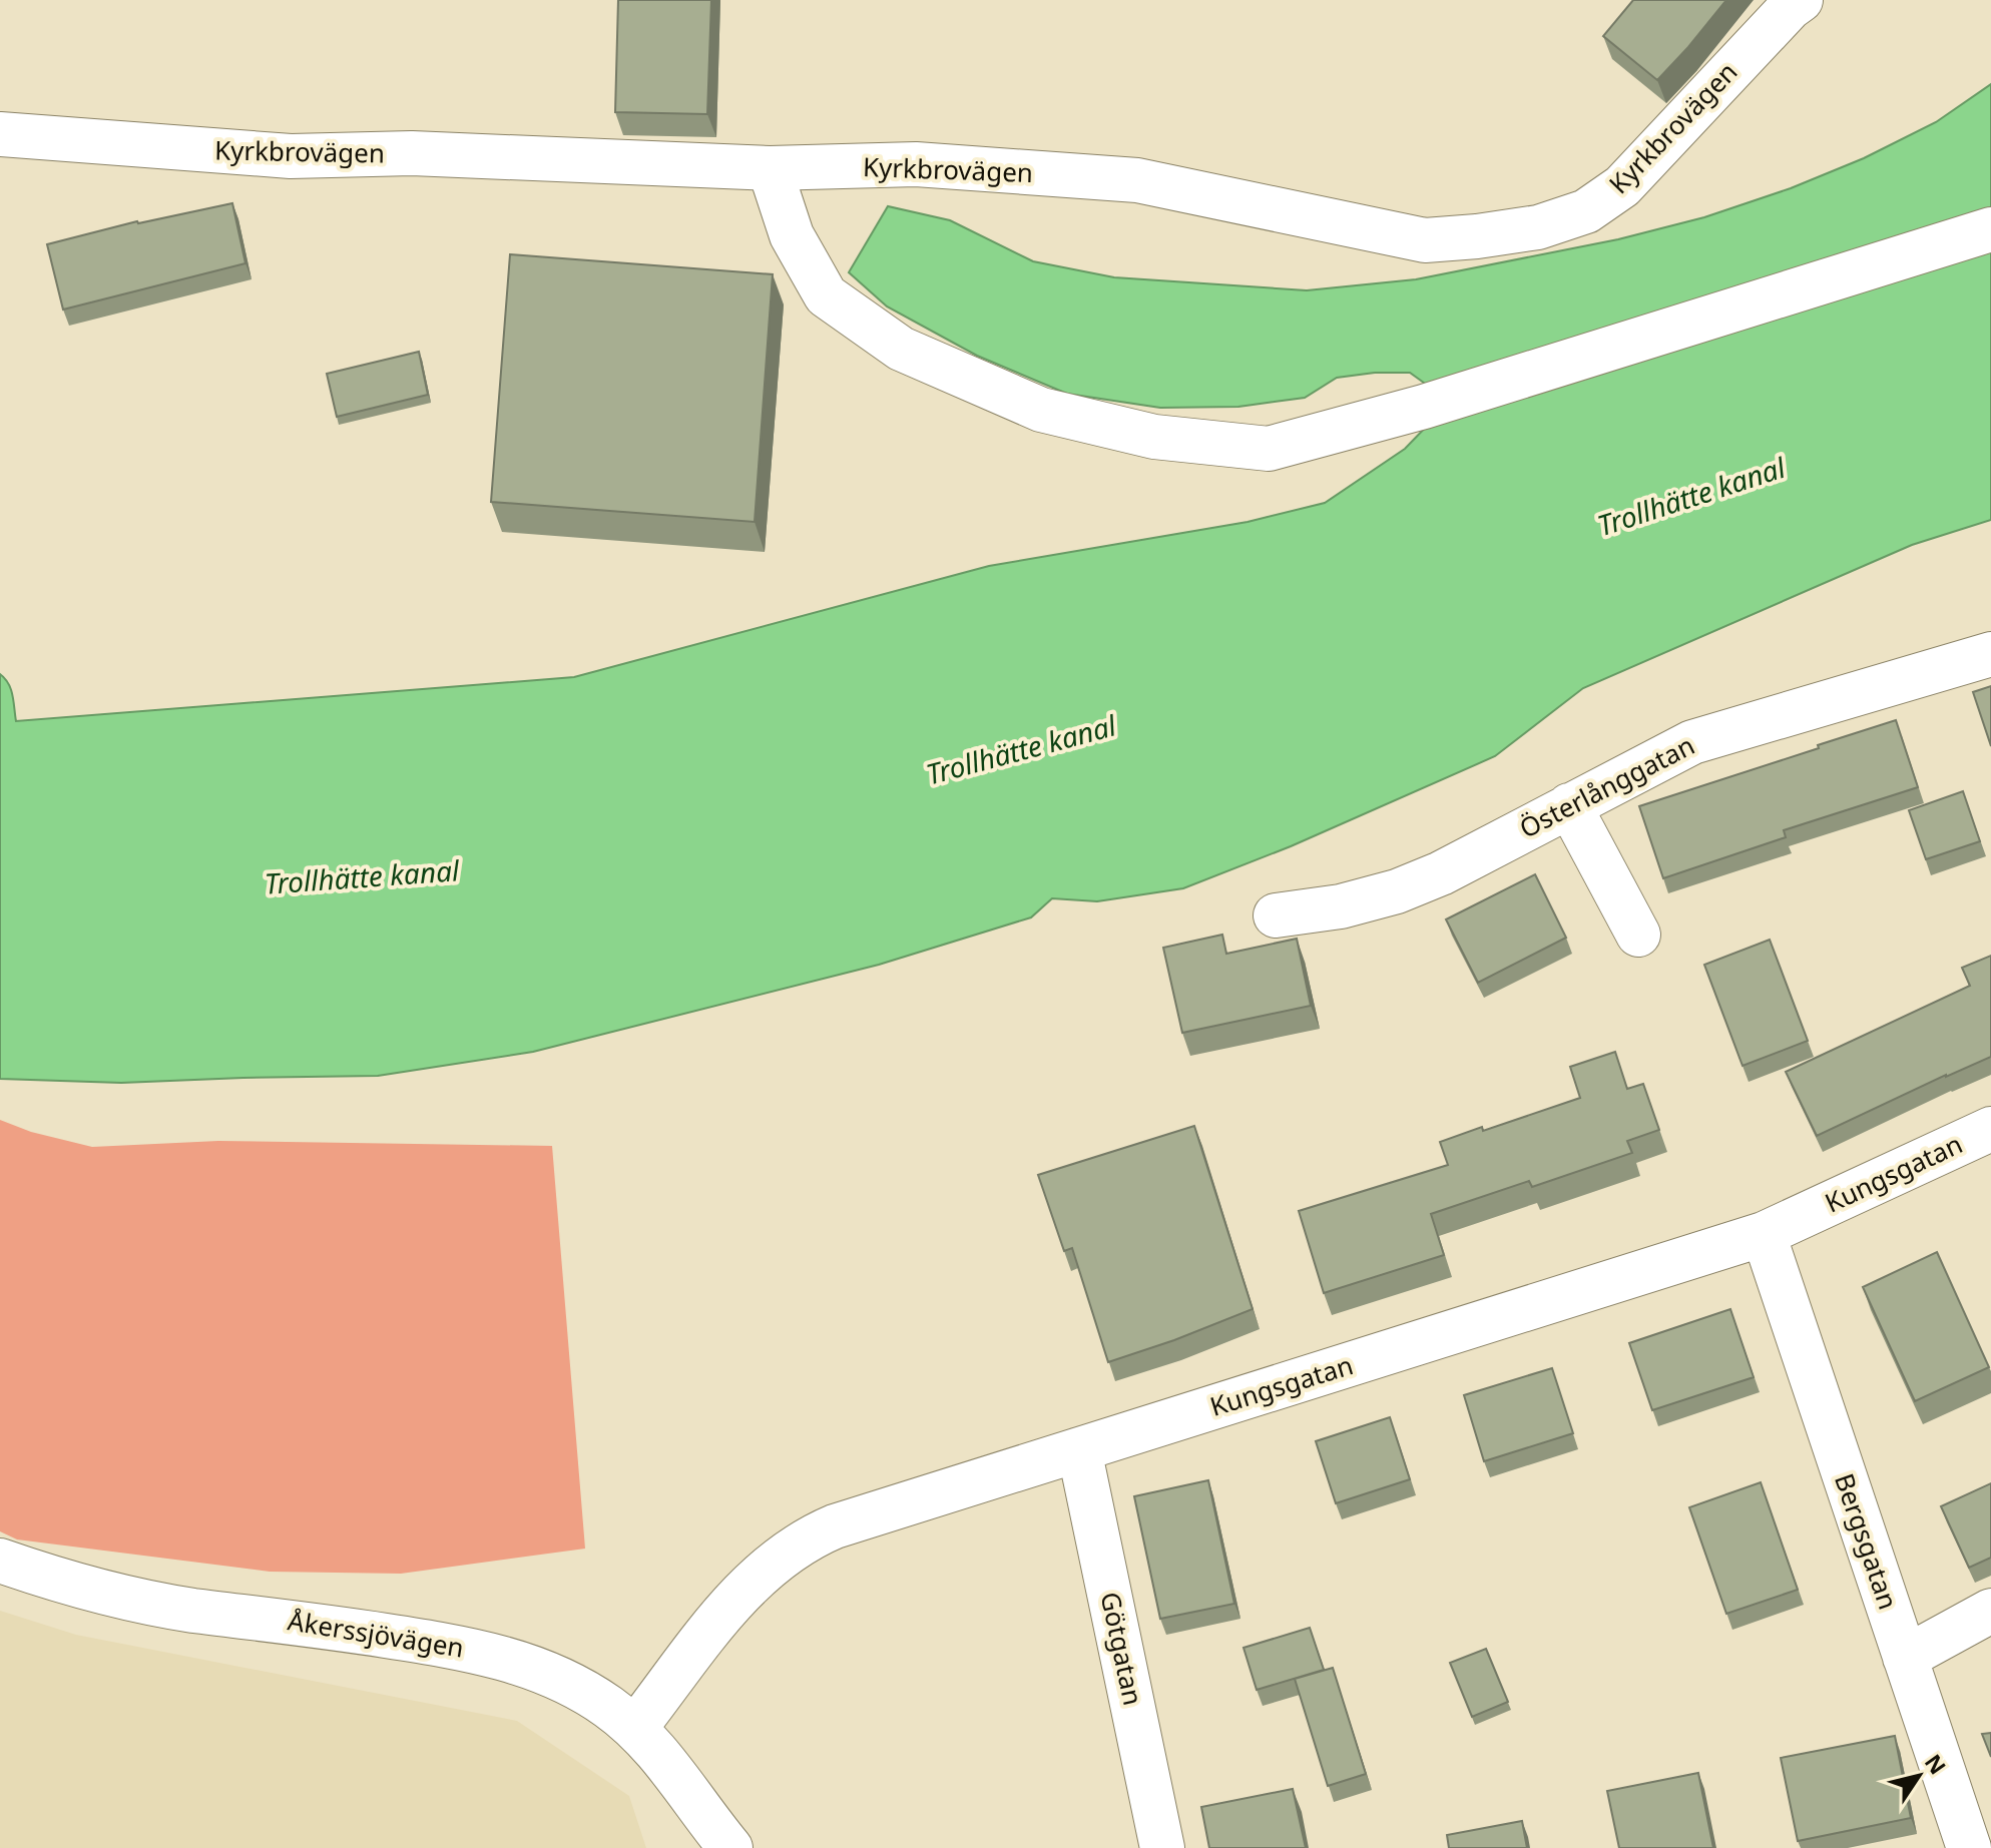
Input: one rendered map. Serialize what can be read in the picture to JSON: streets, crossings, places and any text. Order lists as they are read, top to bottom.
{
  "streets": {
    "street": [
      "Kyrkbrovägen",
      "Österlånggatan",
      "Kungsgatan",
      "Bergsgatan",
      "Åkerssjövägen",
      "Götgatan"
    ]
  },
  "crossings": [
    ["Kungsgatan", "Bergsgatan"],
    ["Kungsgatan", "Åkerssjövägen"],
    ["Kungsgatan", "Götgatan"]
  ],
  "water": ["Trollhätte kanal"],
  "north": "top right"
}
